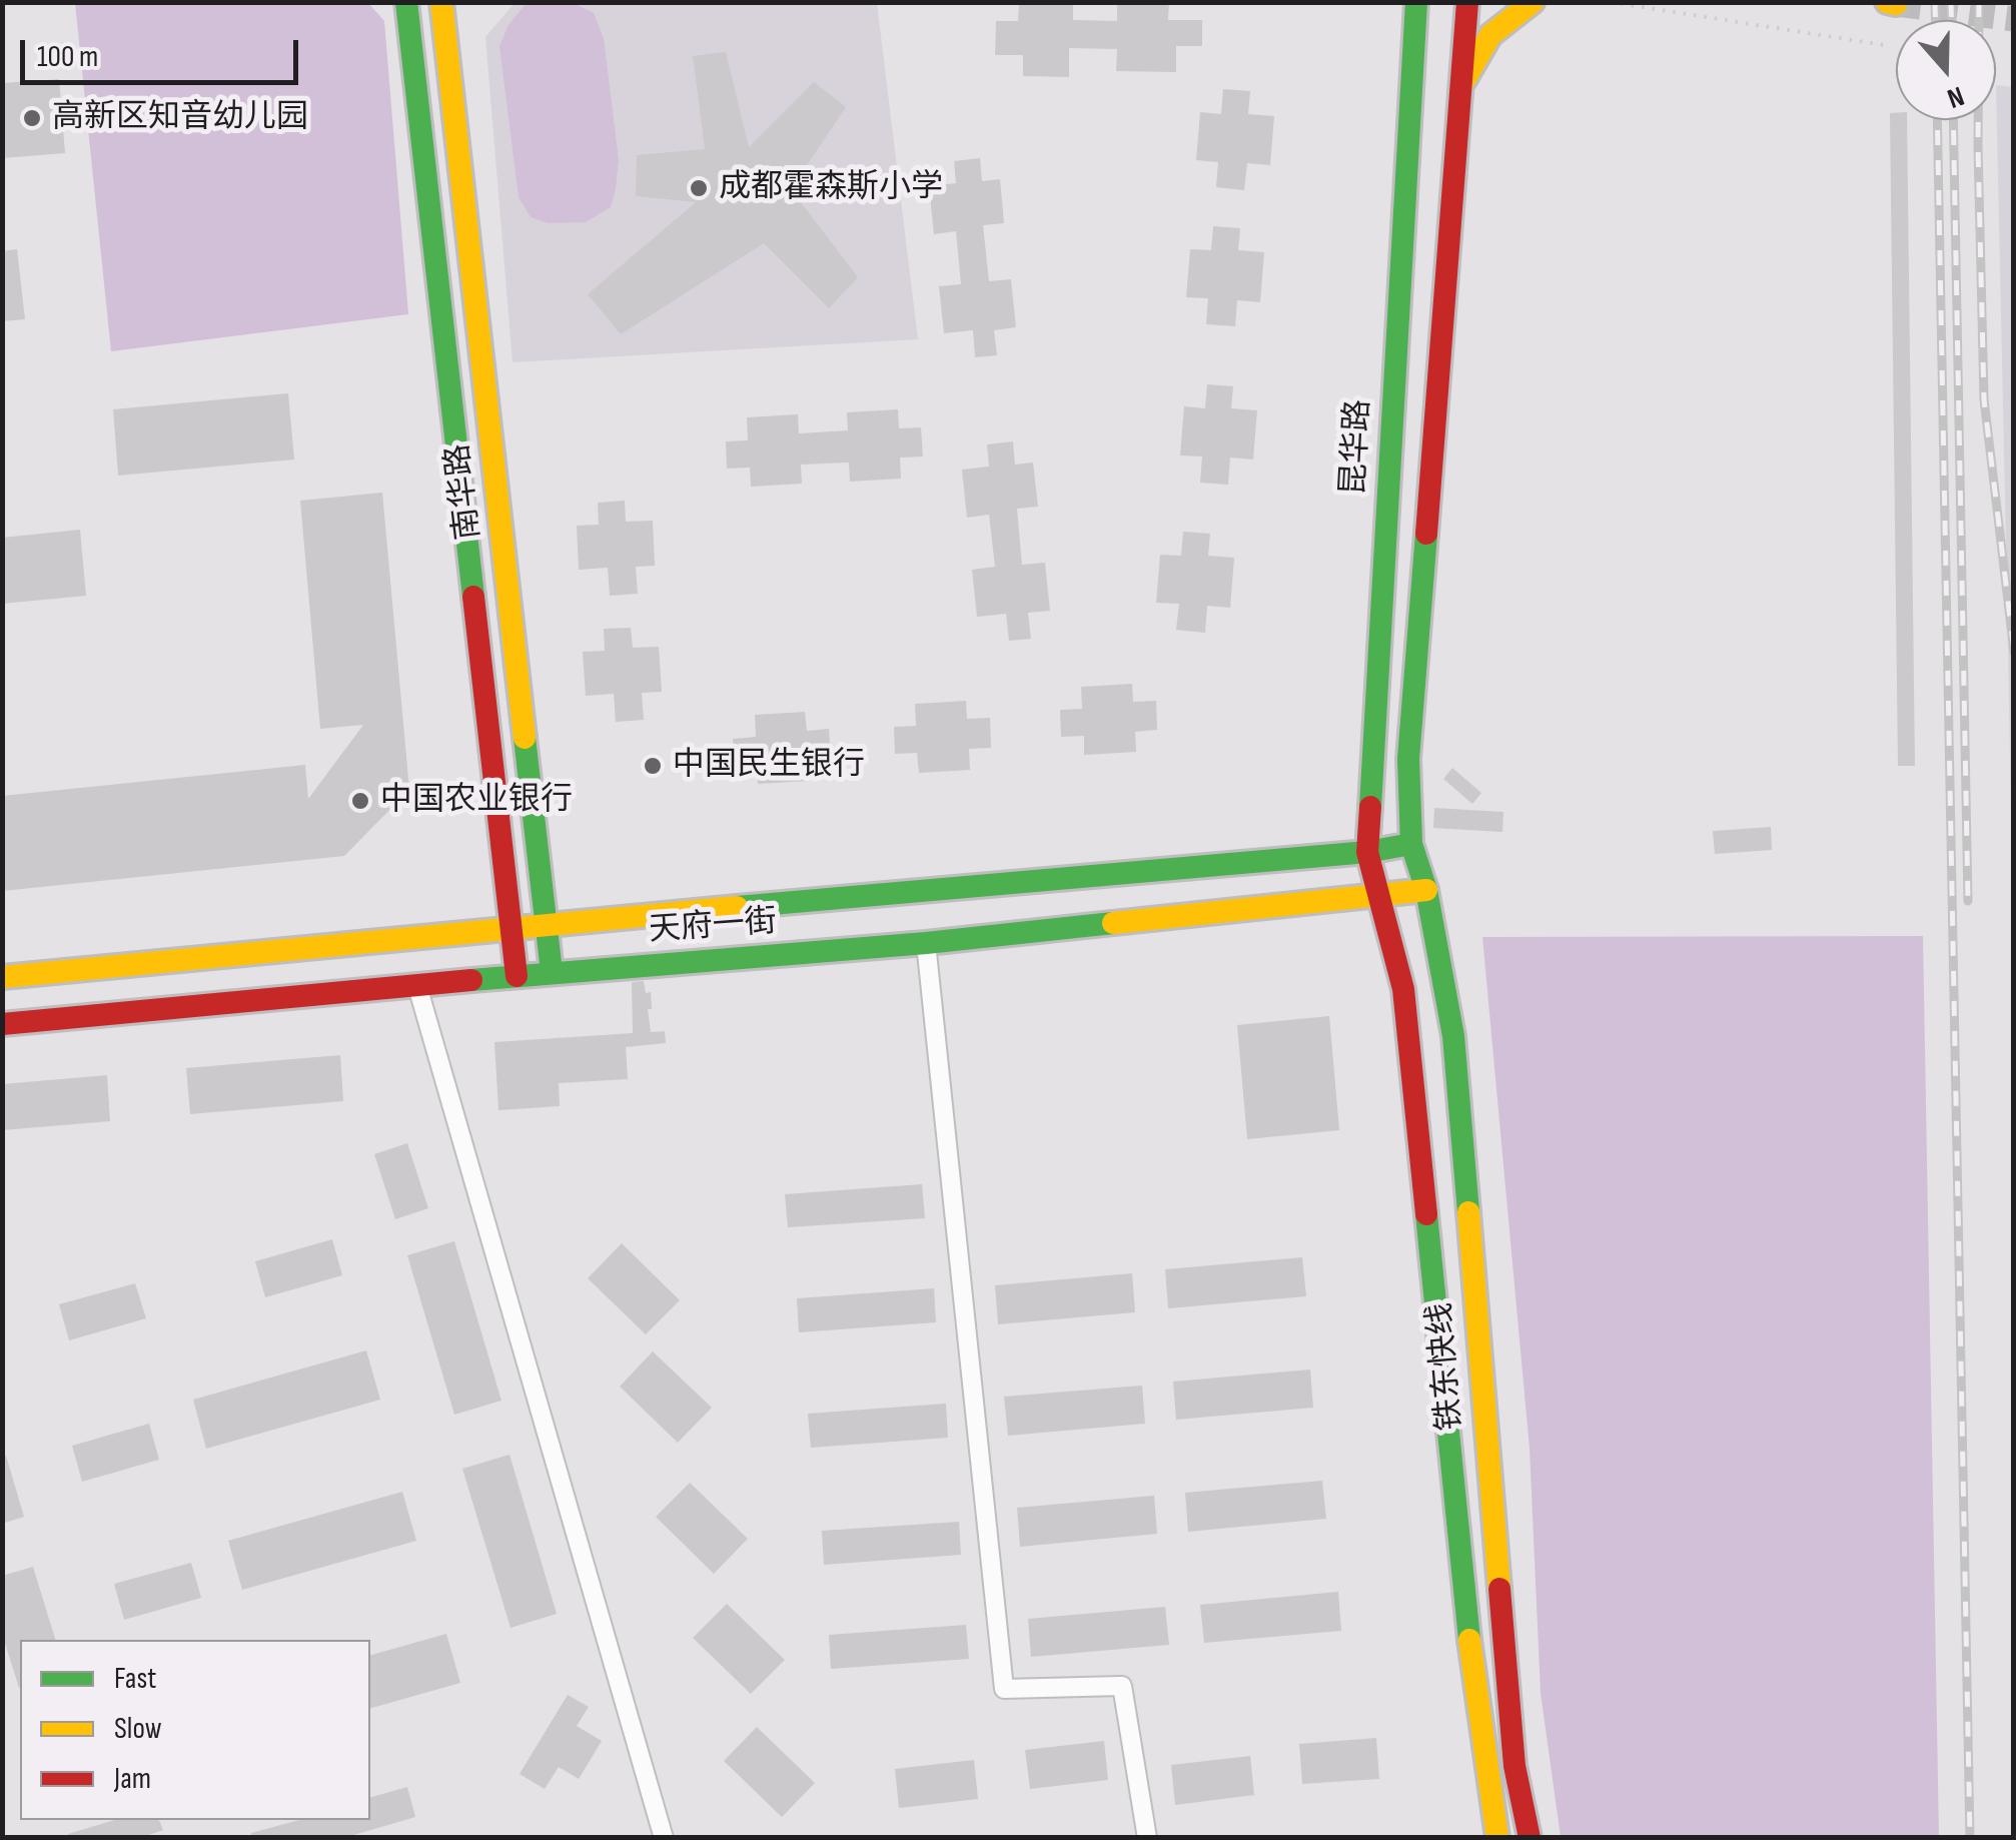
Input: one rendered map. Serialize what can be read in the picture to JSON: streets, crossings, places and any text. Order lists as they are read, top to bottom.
{
  "streets": {
    "main road": [
      "昆华路",
      "南华路",
      "天府一街",
      "铁东快线"
    ]
  },
  "crossings": [
    ["昆华路", "天府一街"],
    ["昆华路", "铁东快线"],
    ["南华路", "天府一街"],
    ["天府一街", "铁东快线"]
  ],
  "places": [
    "高新区知音幼儿园",
    "成都霍森斯小学",
    "中国民生银行",
    "中国农业银行"
  ],
  "legend": ["Fast", "Slow", "Jam"],
  "scale_bar": "100 m",
  "north": "bottom"
}
